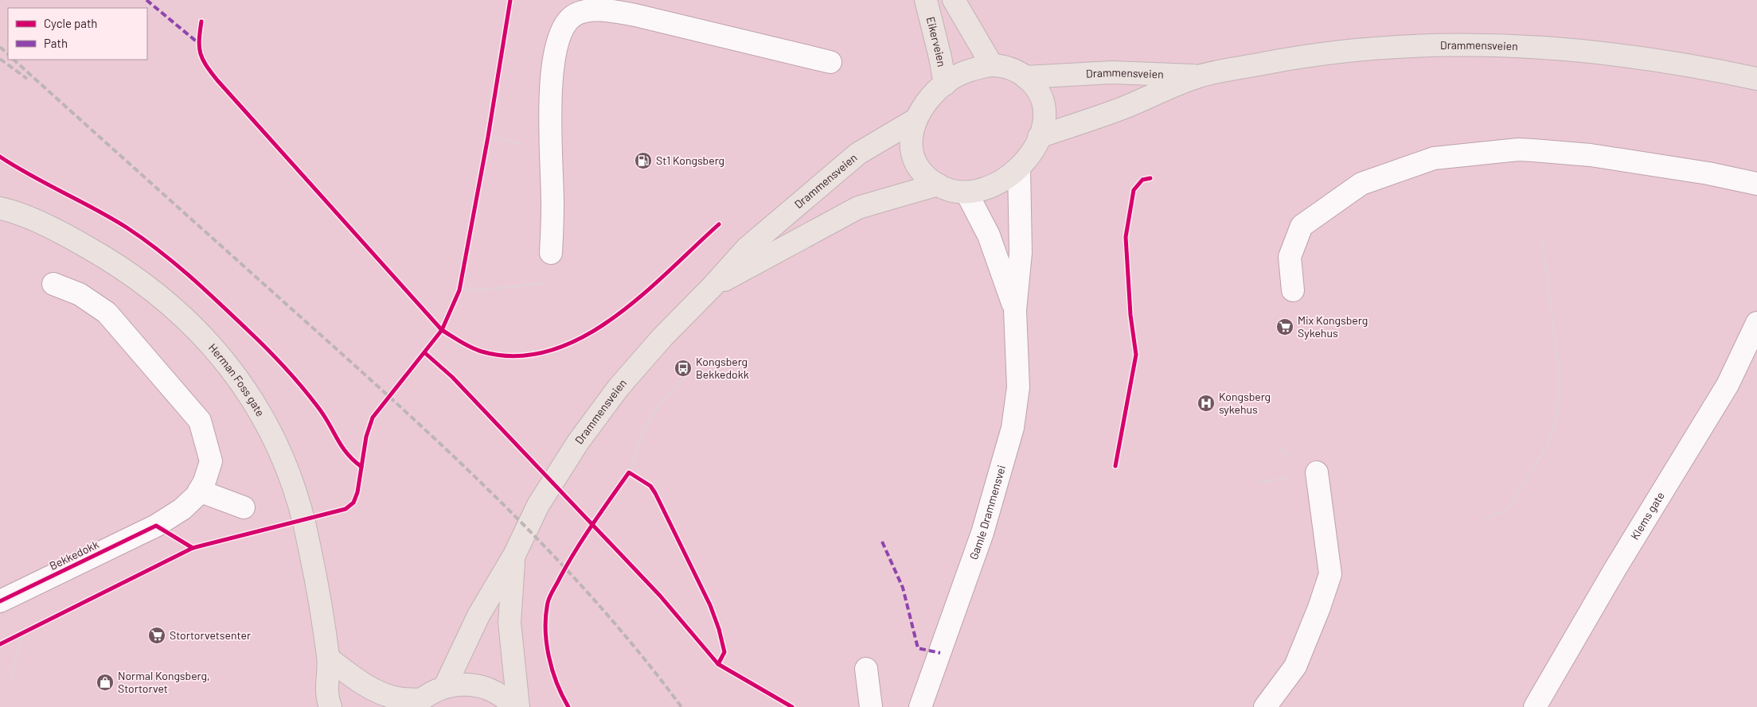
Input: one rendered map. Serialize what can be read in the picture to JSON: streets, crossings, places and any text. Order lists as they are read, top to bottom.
{
  "streets": {
    "main road": ["Eikerveien", "Drammensveien", "Herman Foss gate"],
    "street": ["Gamle Drammensvei", "Klems gate", "Bekkedokk"]
  },
  "crossings": [
    ["Eikerveien", "Drammensveien"],
    ["Eikerveien", "Gamle Drammensvei"],
    ["Drammensveien", "Gamle Drammensvei"]
  ],
  "places": {
    "fuel station": ["St1 Kongsberg"],
    "supermarket": ["Mix Kongsberg Sykehus", "Stortorvetsenter"],
    "bus stop": ["Kongsberg Bekkedokk"],
    "hospital": ["Kongsberg sykehus"],
    "shop": ["Normal Kongsberg, Stortorvet"]
  },
  "legend": ["Cycle path", "Path"]
}
